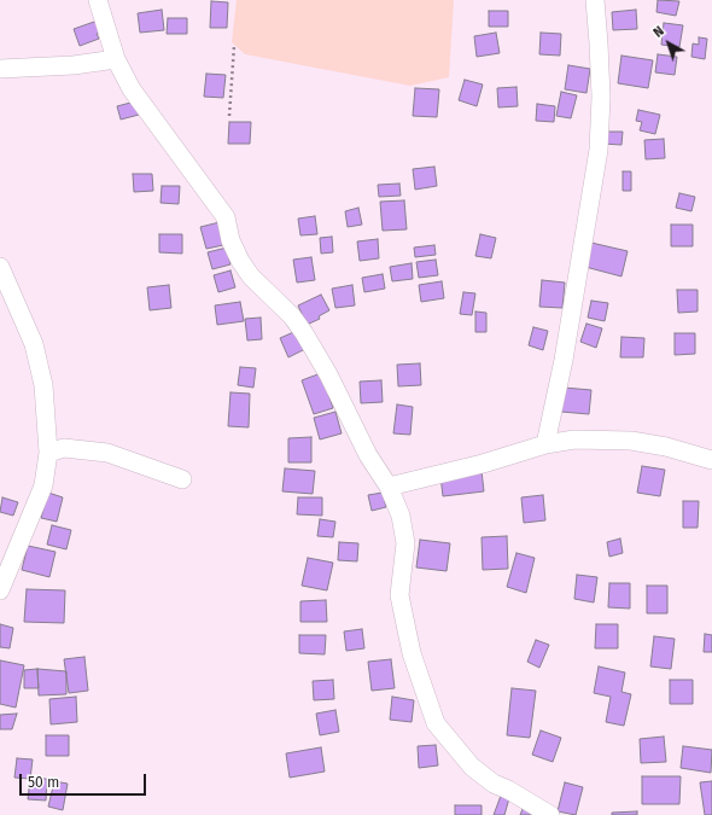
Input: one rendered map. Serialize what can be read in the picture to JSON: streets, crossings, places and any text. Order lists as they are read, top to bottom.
{
  "scale_bar": "50 m",
  "north": "top left"
}
